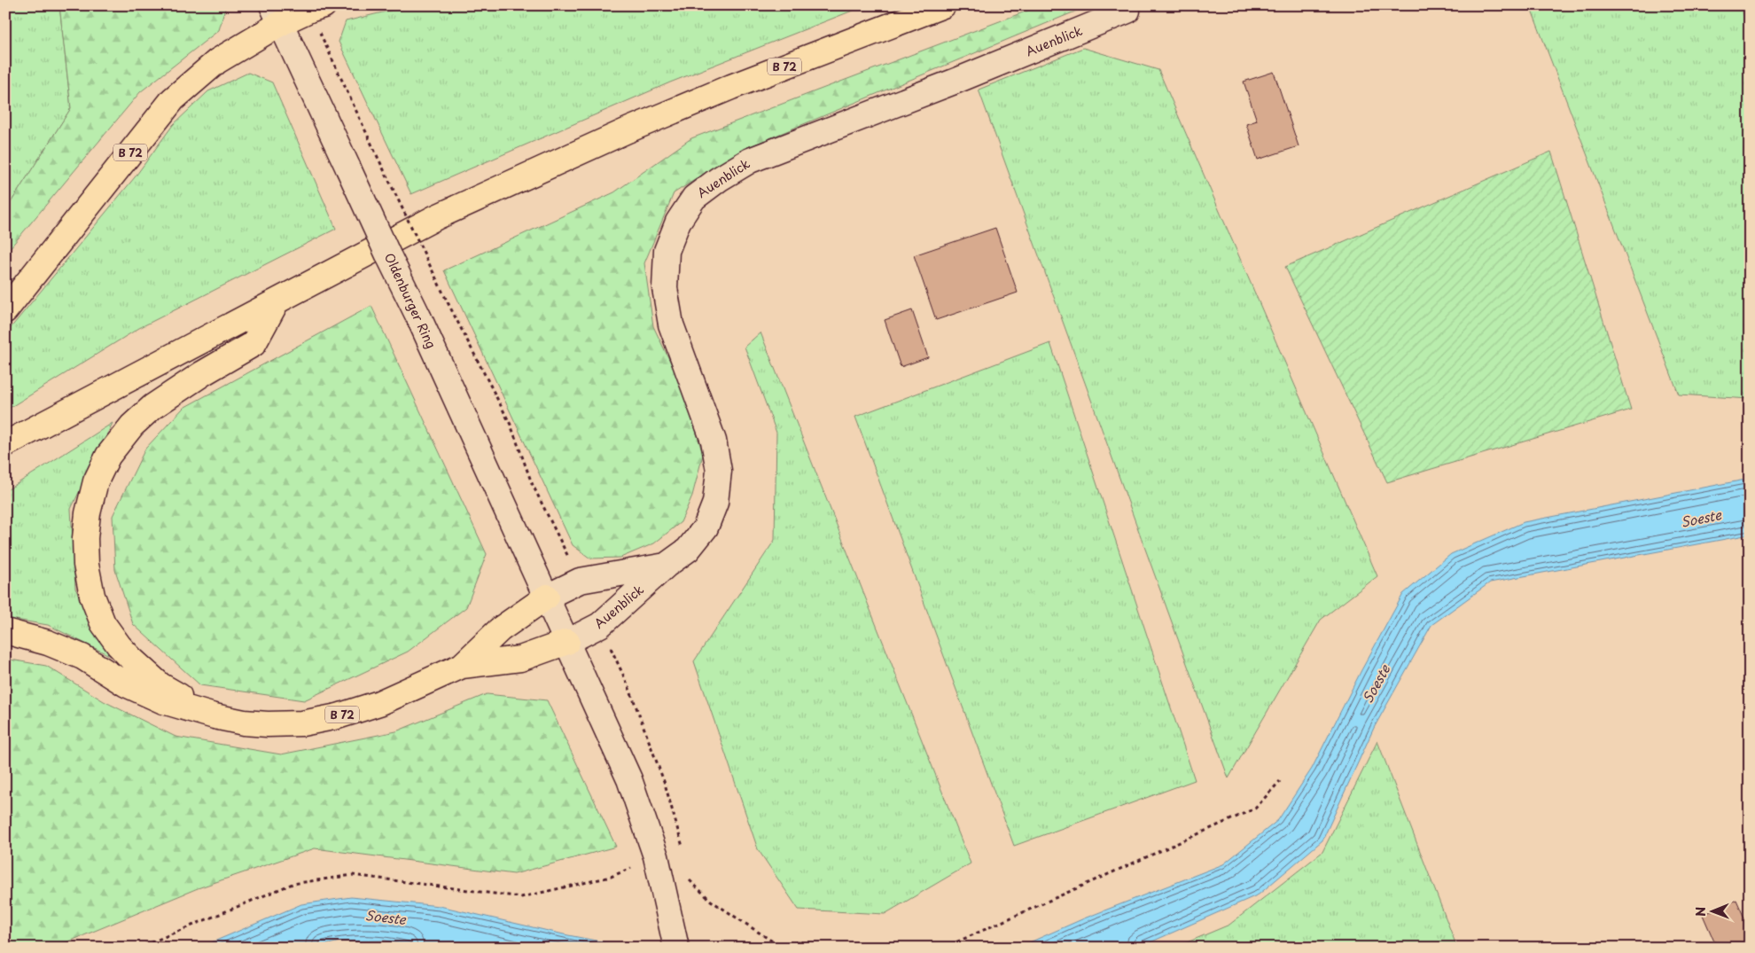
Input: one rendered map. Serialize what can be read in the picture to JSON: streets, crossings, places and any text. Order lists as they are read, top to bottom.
{
  "streets": {
    "main road": ["B 72"],
    "street": ["Auenblick", "Oldenburger Ring"]
  },
  "crossings": [
    ["Auenblick", "B 72"],
    ["Auenblick", "Oldenburger Ring"],
    ["B 72", "Oldenburger Ring"]
  ],
  "water": ["Soeste"],
  "north": "left"
}
